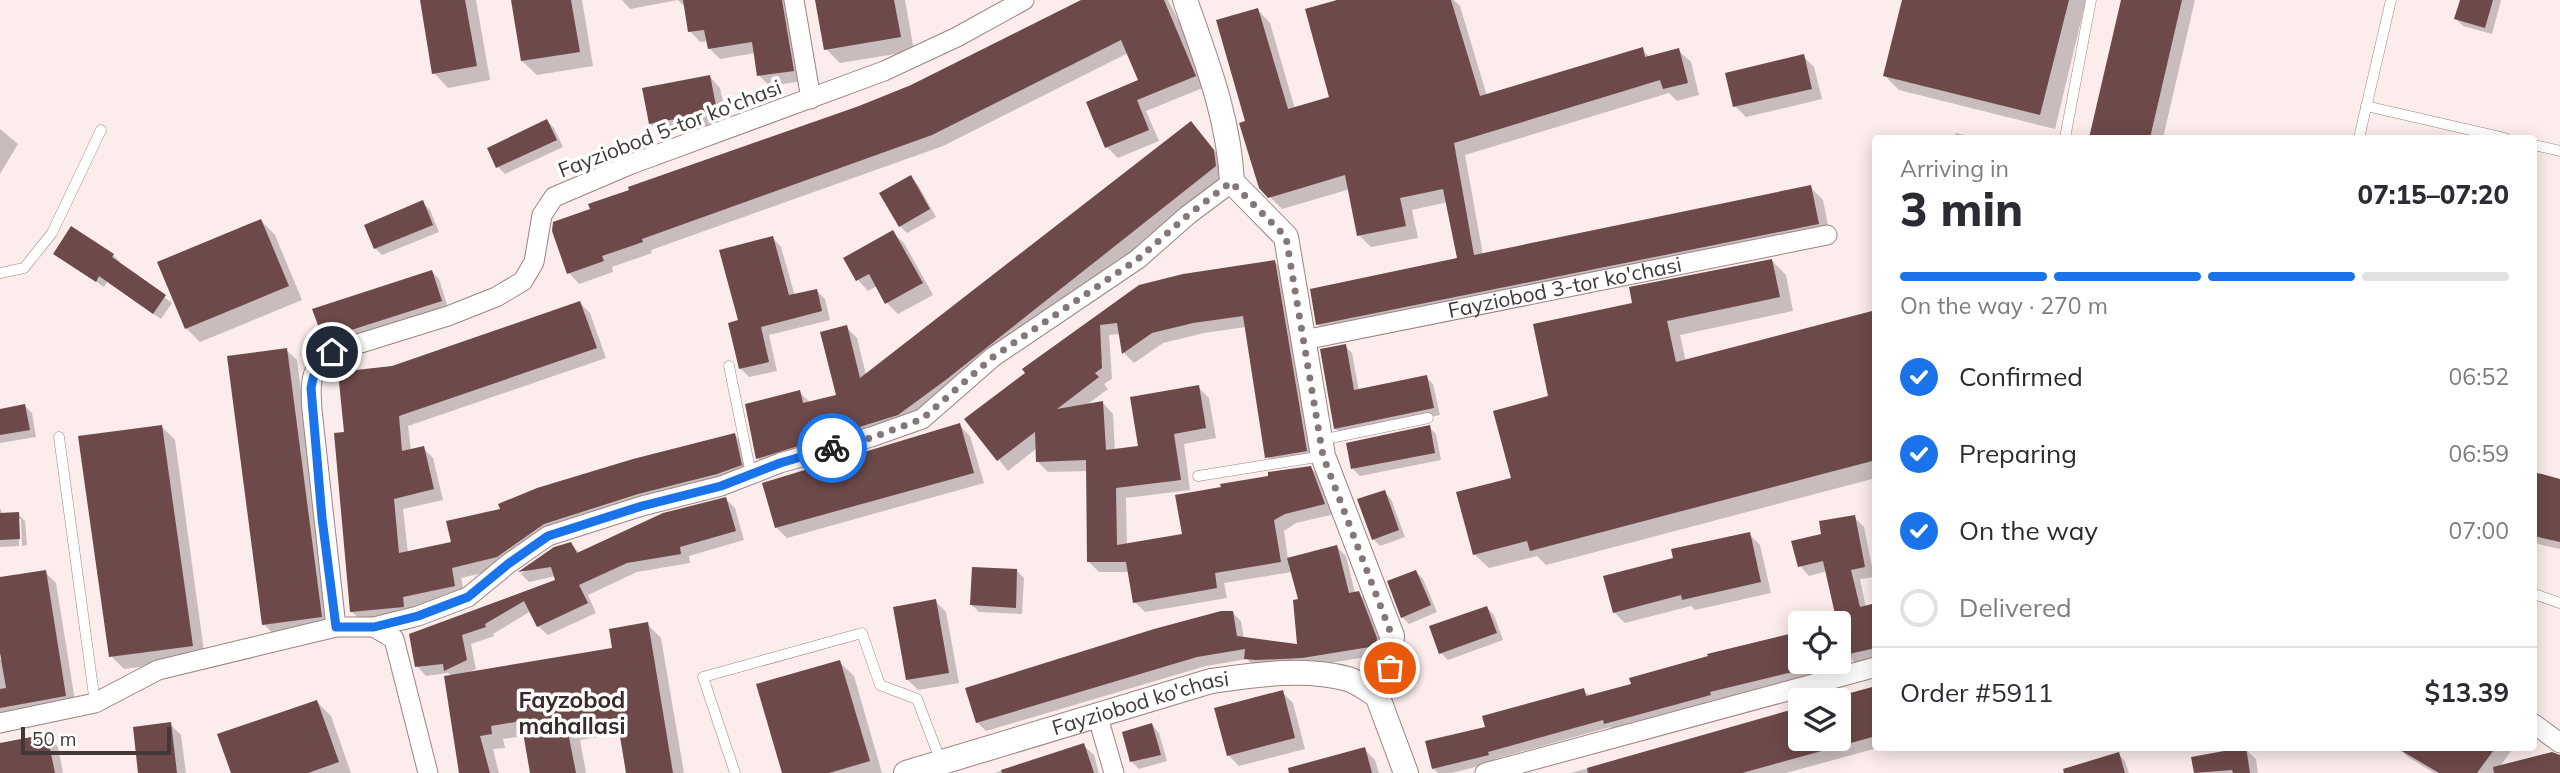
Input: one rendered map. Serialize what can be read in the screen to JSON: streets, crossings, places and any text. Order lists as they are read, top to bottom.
{
  "streets": {
    "street": ["Fayziobod 5-tor ko'chasi", "Fayziobod 3-tor ko'chasi", "Fayziobod ko'chasi"]
  },
  "districts": ["Fayzobod mahallasi"],
  "scale_bar": "50 m",
  "page": {
    "heading": ["3 min", "Arriving in", "07:15–07:20"],
    "panel": ["Order #5911", "$13.39"],
    "bar": "On the way · 270 m",
    "list": [
      ["Confirmed", "06:52"],
      ["Preparing", "06:59"],
      ["On the way", "07:00"],
      "Delivered"
    ],
    "scale": "50 m"
  }
}
